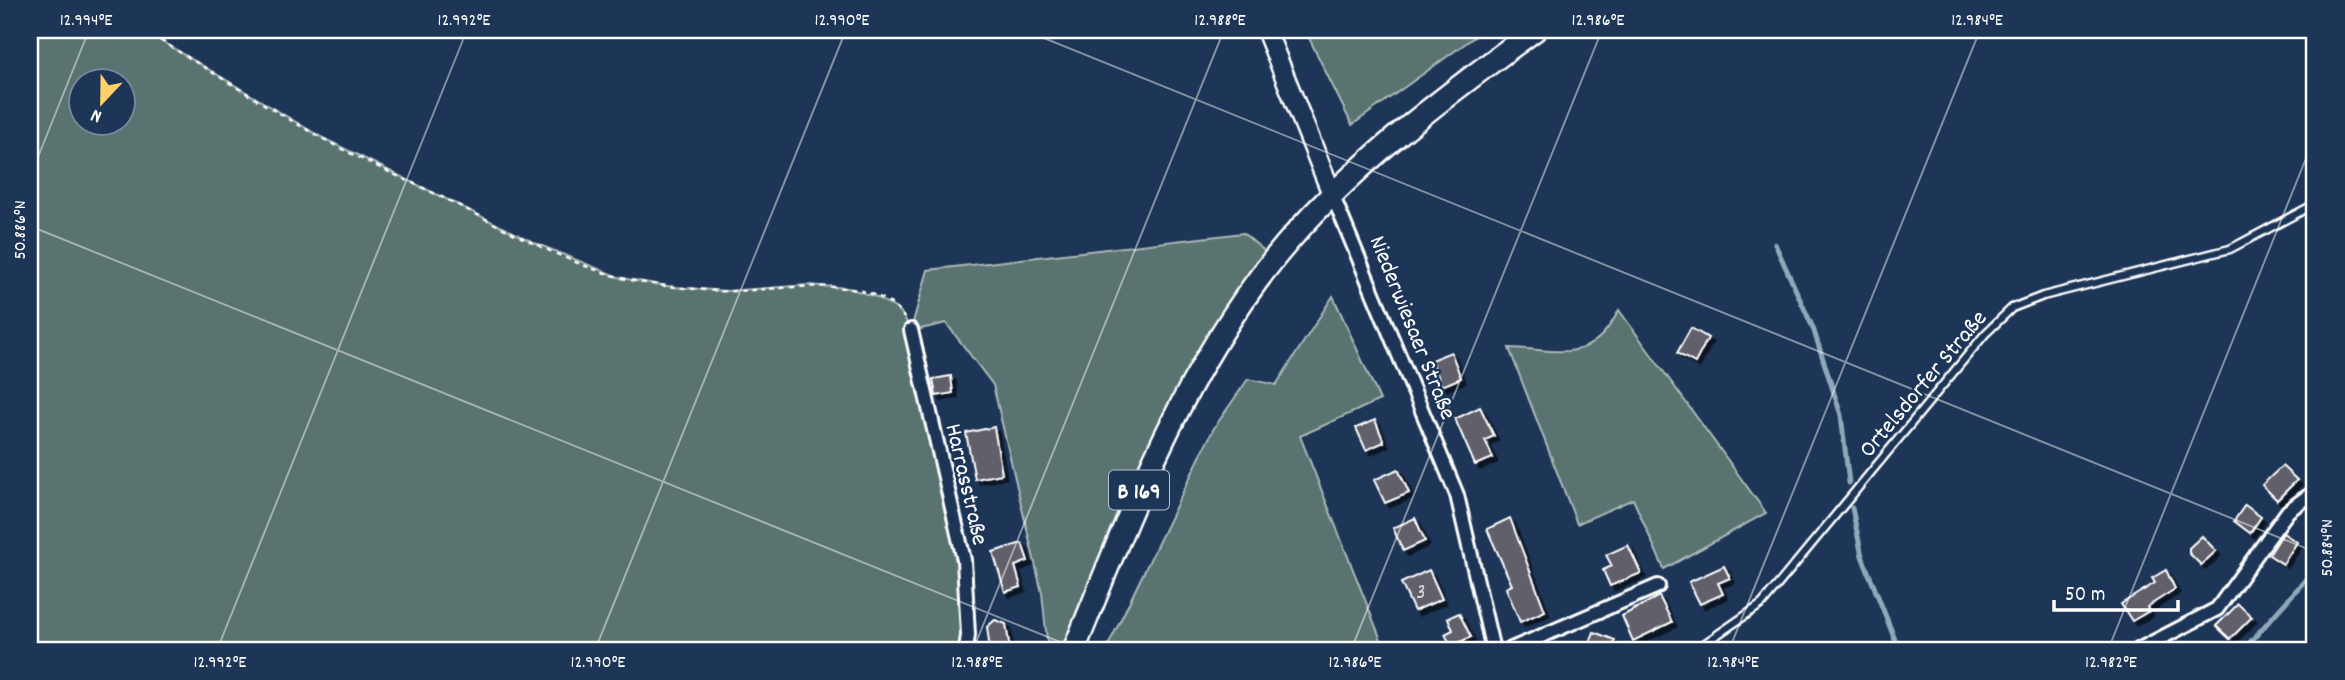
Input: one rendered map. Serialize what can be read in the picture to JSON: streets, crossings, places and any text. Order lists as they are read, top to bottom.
{
  "streets": {
    "main road": ["Niederwiesaer Straße", "B 169"],
    "street": ["Harrasstraße"],
    "lane": ["Ortelsdorfer Straße"]
  },
  "crossings": [
    ["Niederwiesaer Straße", "B 169"]
  ],
  "house_numbers": ["3"],
  "scale_bar": "50 m",
  "north": "bottom",
  "coordinates": [
    "12.994°E",
    "12.992°E",
    "12.990°E",
    "12.988°E",
    "12.986°E",
    "12.984°E",
    "50.886°N",
    "50.884°N",
    "12.982°E"
  ]
}
